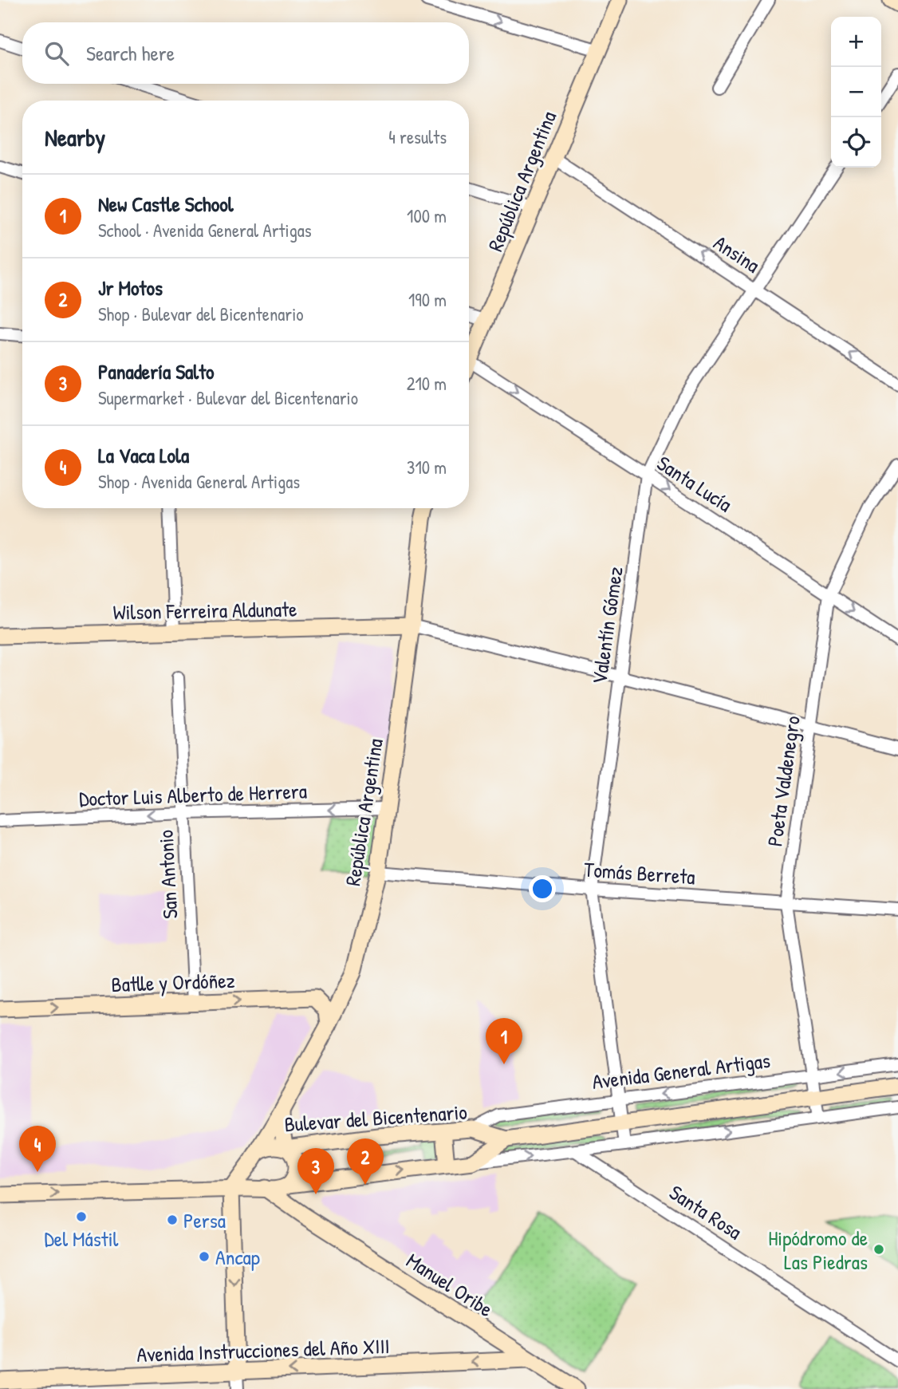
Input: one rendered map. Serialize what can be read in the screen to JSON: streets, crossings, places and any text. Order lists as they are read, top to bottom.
{
  "streets": {
    "street": [
      "República Argentina",
      "Ansina",
      "Santa Lucía",
      "Wilson Ferreira Aldunate",
      "Valentín Gómez",
      "Poeta Valdenegro",
      "Doctor Luis Alberto de Herrera",
      "Tomás Berreta",
      "San Antonio",
      "Batlle y Ordóñez",
      "Avenida General Artigas",
      "Bulevar del Bicentenario",
      "Santa Rosa",
      "Manuel Oribe",
      "Avenida Instrucciones del Año XIII"
    ]
  },
  "crossings": [
    ["República Argentina", "Ansina"],
    ["República Argentina", "Santa Lucía"],
    ["República Argentina", "Wilson Ferreira Aldunate"],
    ["República Argentina", "Doctor Luis Alberto de Herrera"],
    ["República Argentina", "Tomás Berreta"],
    ["República Argentina", "Batlle y Ordóñez"],
    ["República Argentina", "Bulevar del Bicentenario"],
    ["Ansina", "Valentín Gómez"],
    ["Santa Lucía", "Valentín Gómez"],
    ["Santa Lucía", "Poeta Valdenegro"],
    ["Valentín Gómez", "Tomás Berreta"],
    ["Valentín Gómez", "Avenida General Artigas"],
    ["Valentín Gómez", "Bulevar del Bicentenario"],
    ["Poeta Valdenegro", "Tomás Berreta"],
    ["Poeta Valdenegro", "Avenida General Artigas"],
    ["Poeta Valdenegro", "Bulevar del Bicentenario"],
    ["Doctor Luis Alberto de Herrera", "San Antonio"],
    ["San Antonio", "Batlle y Ordóñez"],
    ["Avenida General Artigas", "Bulevar del Bicentenario"],
    ["Manuel Oribe", "Avenida Instrucciones del Año XIII"]
  ],
  "one_way": [
    "Ansina",
    "Santa Lucía",
    "Doctor Luis Alberto de Herrera",
    "Batlle y Ordóñez",
    "Avenida Instrucciones del Año XIII"
  ],
  "places": [
    "Del Mástil",
    "Persa",
    "Hipódromo de Las Piedras",
    "Ancap"
  ],
  "page": {
    "map_buttons": ["+", "−"],
    "search": "Search here",
    "heading": ["Nearby", "4 results"],
    "list": [
      {
        "mark": "1",
        "name": "New Castle School",
        "note": "School · Avenida General Artigas",
        "value": "100 m"
      },
      {
        "mark": "2",
        "name": "Jr Motos",
        "note": "Shop · Bulevar del Bicentenario",
        "value": "190 m"
      },
      {
        "mark": "3",
        "name": "Panadería Salto",
        "note": "Supermarket · Bulevar del Bicentenario",
        "value": "210 m"
      },
      {
        "mark": "4",
        "name": "La Vaca Lola",
        "note": "Shop · Avenida General Artigas",
        "value": "310 m"
      }
    ],
    "pins": [
      "1",
      "4",
      "2",
      "3"
    ]
  }
}
